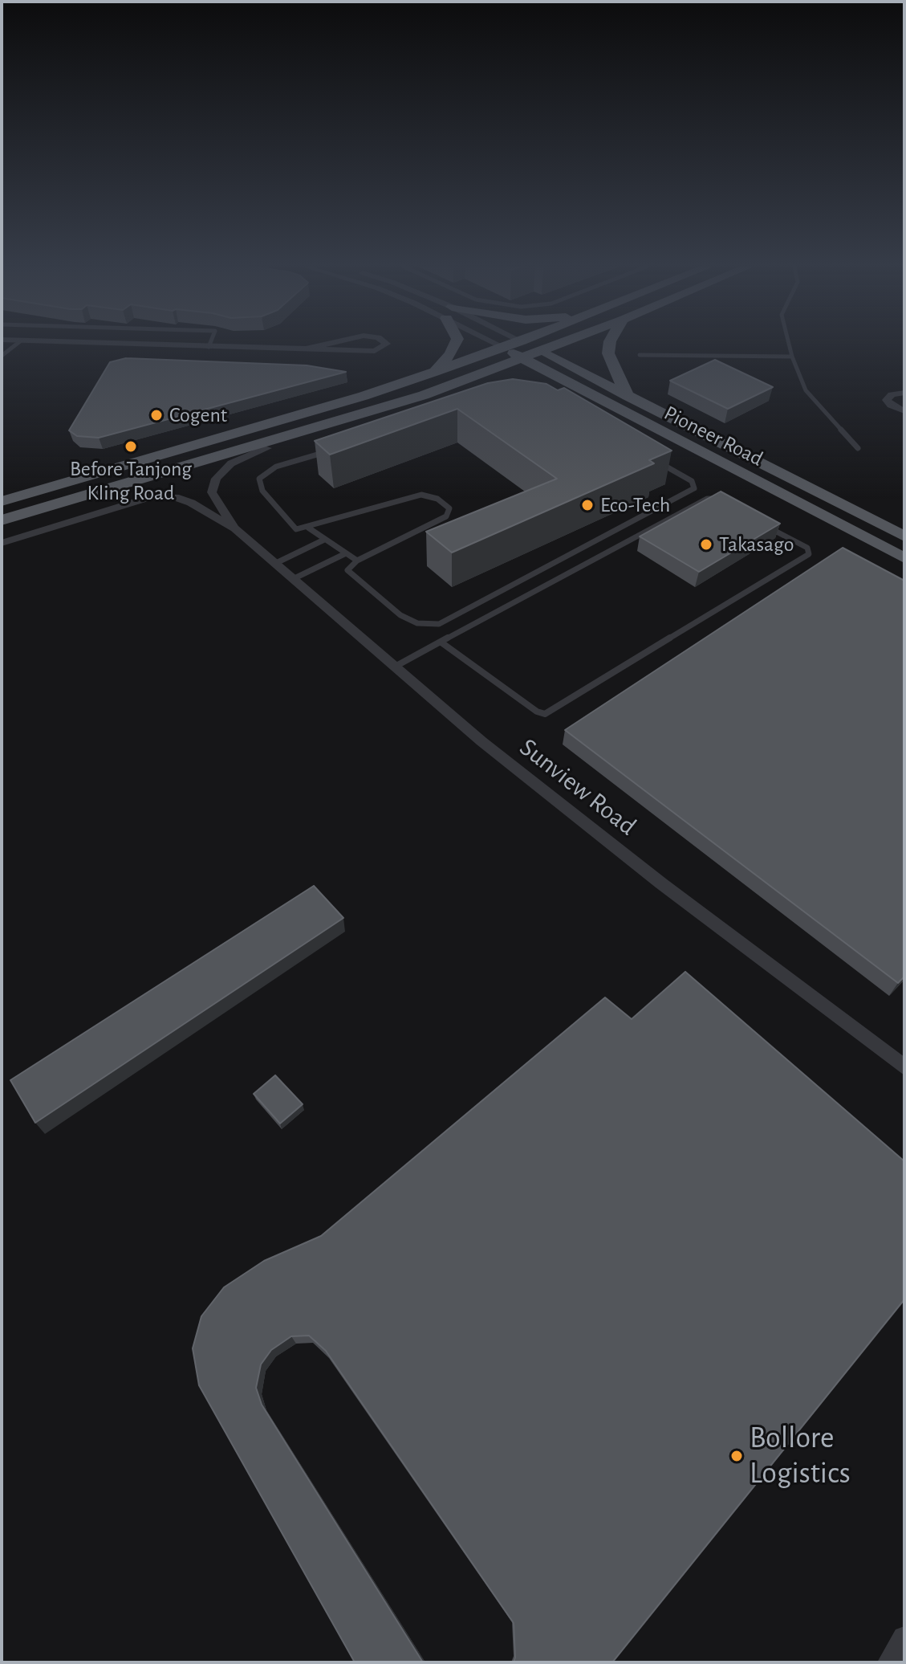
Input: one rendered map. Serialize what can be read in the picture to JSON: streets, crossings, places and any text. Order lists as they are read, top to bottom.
{
  "streets": {
    "main road": ["Pioneer Road"],
    "street": ["Sunview Road"]
  },
  "places": [
    "Cogent",
    "Before Tanjong Kling Road",
    "Eco-Tech",
    "Takasago",
    "Bollore Logistics"
  ]
}
